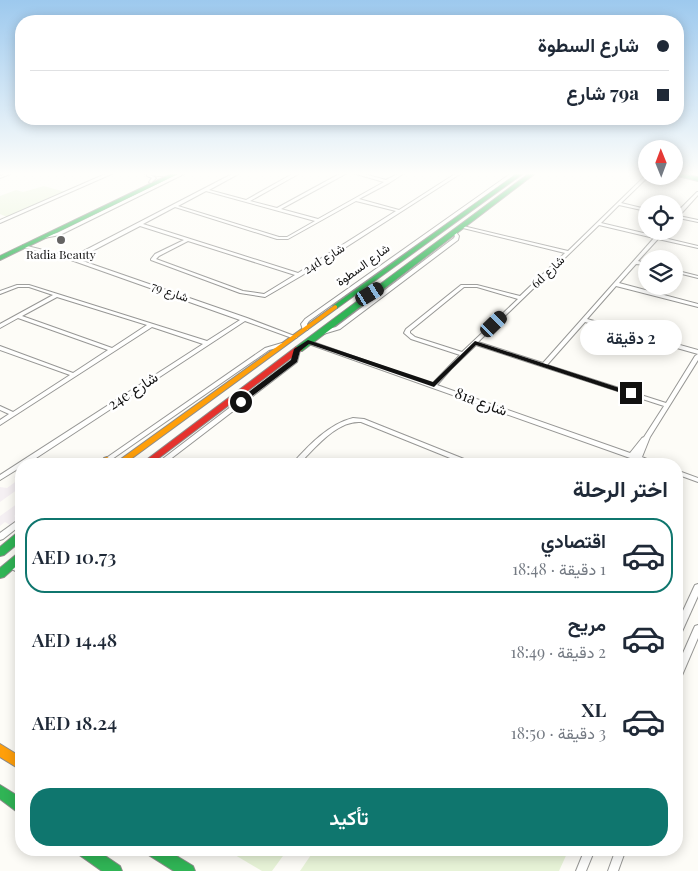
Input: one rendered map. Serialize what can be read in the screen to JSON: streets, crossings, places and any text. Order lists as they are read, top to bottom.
{
  "streets": {
    "main road": ["شارع السطوة"],
    "street": [
      "24d شارع",
      "6d شارع",
      "شارع 79",
      "24e شارع",
      "81a شارع"
    ]
  },
  "crossings": [
    ["شارع السطوة", "شارع 79"],
    ["شارع السطوة", "81a شارع"],
    ["6d شارع", "81a شارع"],
    ["شارع 79", "24e شارع"]
  ],
  "places": ["Radia Beauty"],
  "north": "top",
  "page": {
    "banner": ["شارع السطوة", "79a شارع"],
    "bubble": "2 دقيقة",
    "heading": "اختر الرحلة",
    "list": [
      {
        "name": "اقتصادي",
        "note": "1 دقيقة · 18:48",
        "value": "AED 10.73"
      },
      {
        "name": "مريح",
        "note": "2 دقيقة · 18:49",
        "value": "AED 14.48"
      },
      {
        "name": "XL",
        "note": "3 دقيقة · 18:50",
        "value": "AED 18.24"
      }
    ],
    "buttons": "تأكيد"
  }
}
